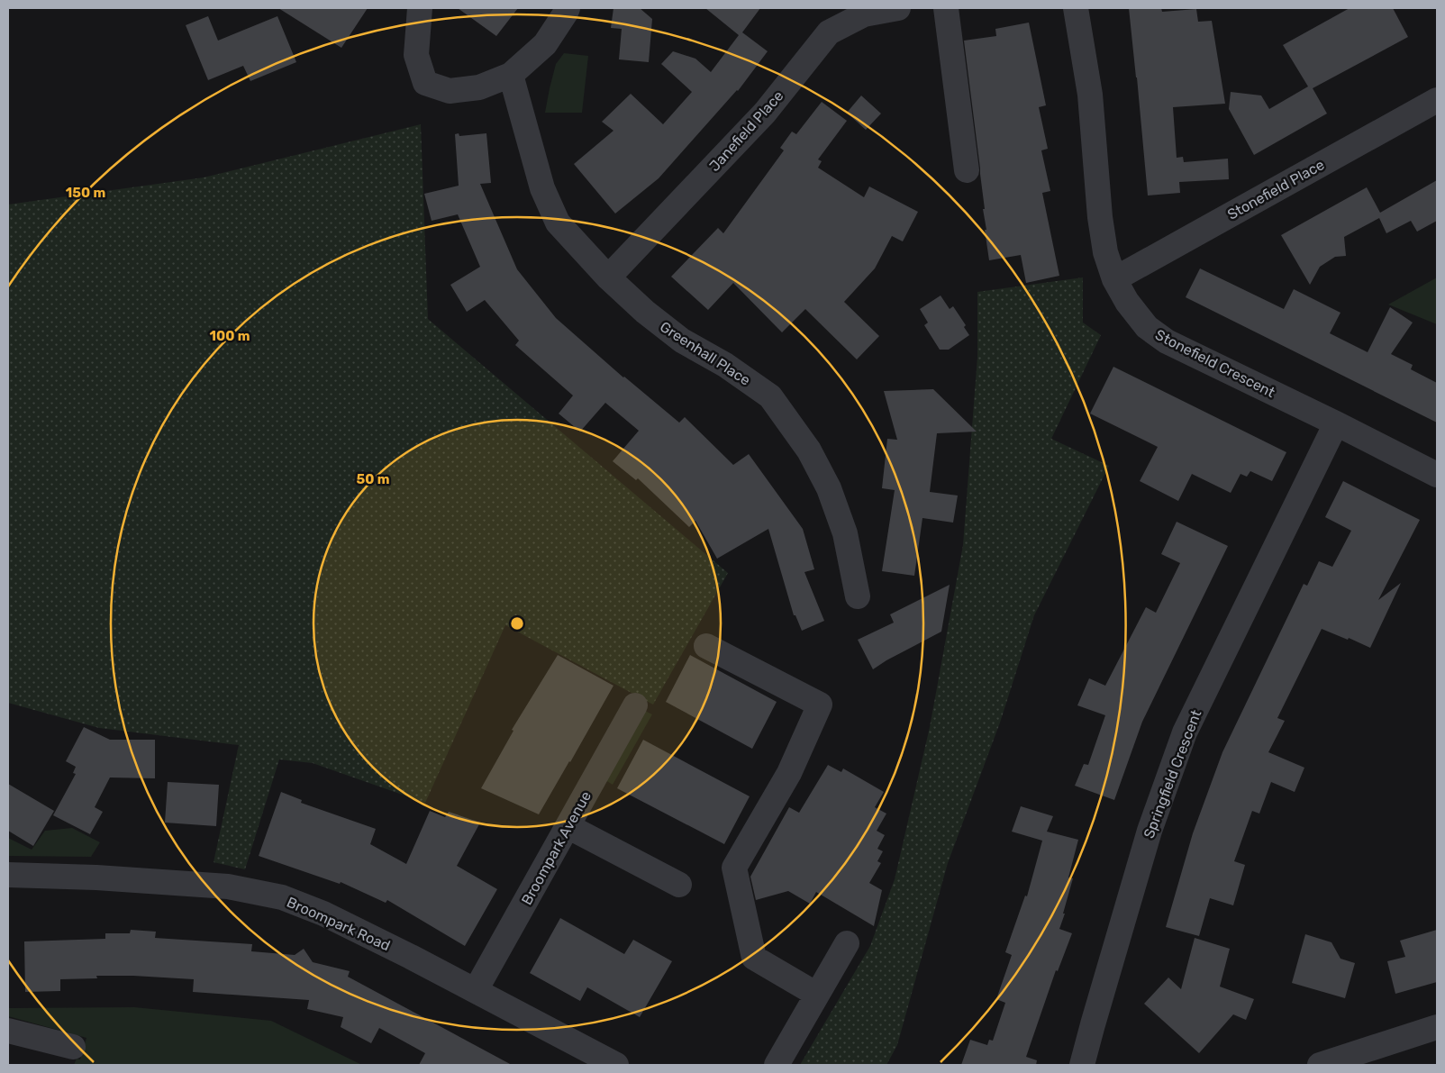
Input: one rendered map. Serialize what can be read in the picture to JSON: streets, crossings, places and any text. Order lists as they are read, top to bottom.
{
  "streets": {
    "street": [
      "Janefield Place",
      "Stonefield Place",
      "Greenhall Place",
      "Stonefield Crescent",
      "Springfield Crescent",
      "Broompark Avenue",
      "Broompark Road"
    ]
  },
  "crossings": [
    ["Janefield Place", "Greenhall Place"],
    ["Stonefield Place", "Stonefield Crescent"],
    ["Stonefield Crescent", "Springfield Crescent"],
    ["Broompark Avenue", "Broompark Road"]
  ],
  "rings": ["150 m", "100 m", "50 m"]
}
